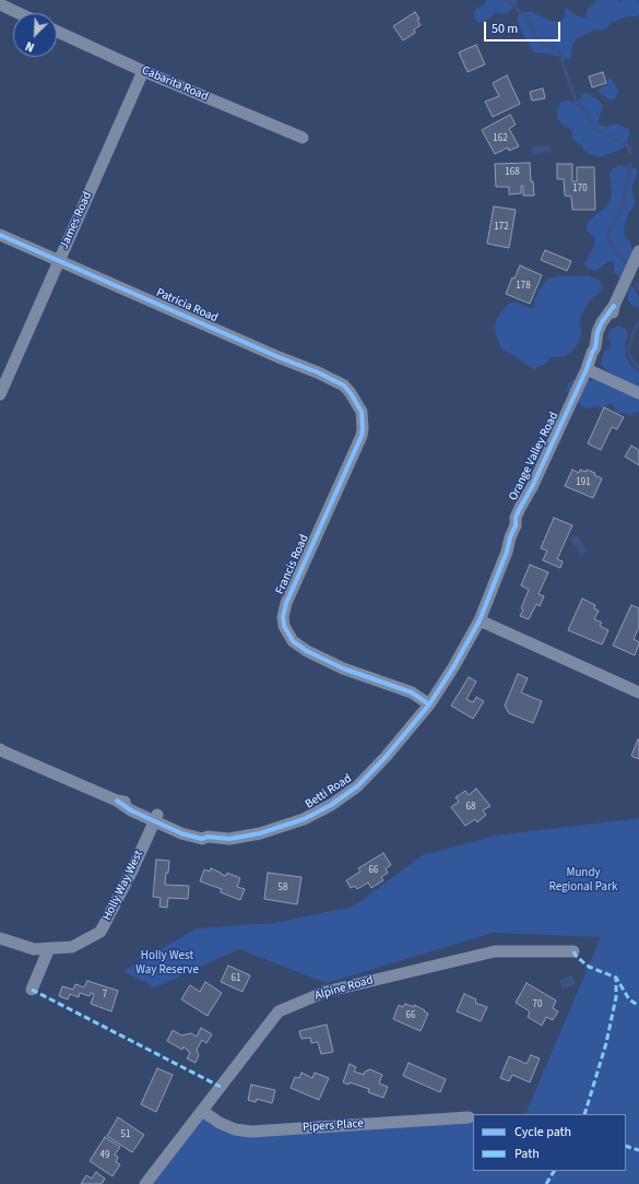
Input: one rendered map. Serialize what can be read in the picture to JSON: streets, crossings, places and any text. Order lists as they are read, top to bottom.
{
  "streets": {
    "street": [
      "Cabarita Road",
      "James Road",
      "Patricia Road",
      "Orange Valley Road",
      "Francis Road",
      "Betti Road",
      "Holly Way West",
      "Alpine Road",
      "Pipers Place"
    ]
  },
  "crossings": [
    ["Cabarita Road", "James Road"],
    ["James Road", "Patricia Road"],
    ["Patricia Road", "Francis Road"],
    ["Orange Valley Road", "Betti Road"],
    ["Francis Road", "Betti Road"],
    ["Betti Road", "Holly Way West"],
    ["Alpine Road", "Pipers Place"]
  ],
  "parks": ["Mundy Regional Park", "Holly West Way Reserve"],
  "house_numbers": [
    "162",
    "168",
    "170",
    "172",
    "178",
    "191",
    "68",
    "66",
    "58",
    "61",
    "7",
    "70",
    "66",
    "51",
    "49"
  ],
  "legend": ["Cycle path", "Path"],
  "scale_bar": "50 m",
  "north": "bottom left"
}
